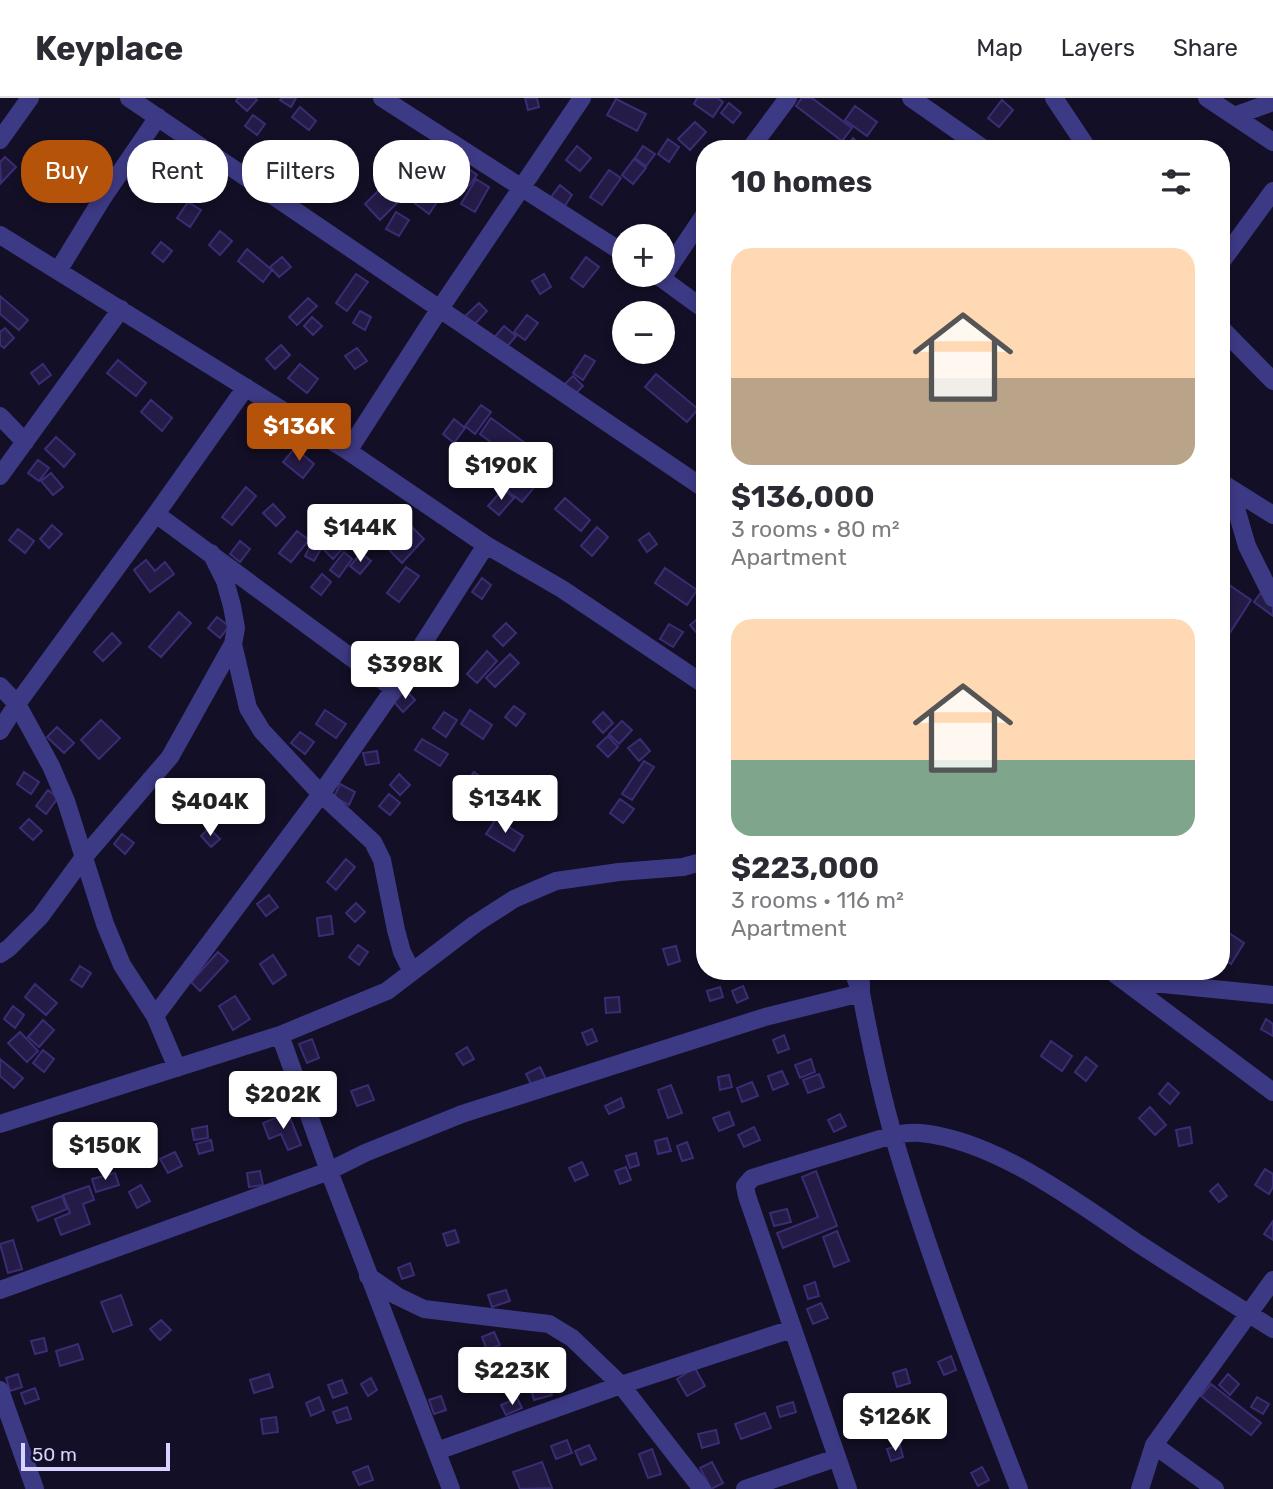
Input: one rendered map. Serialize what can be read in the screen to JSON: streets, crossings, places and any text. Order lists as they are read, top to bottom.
{
  "scale_bar": "50 m",
  "page": {
    "header": "Keyplace",
    "nav": ["Map", "Layers", "Share"],
    "chip": [
      "Buy",
      "Rent",
      "Filters",
      "New"
    ],
    "heading": "10 homes",
    "map_buttons": ["+", "−"],
    "list": [
      {
        "name": "$136,000",
        "note": "3 rooms · 80 m² · Apartment"
      },
      {
        "name": "$223,000",
        "note": "3 rooms · 116 m² · Apartment"
      }
    ],
    "price": [
      "$136K",
      "$190K",
      "$144K",
      "$398K",
      "$134K",
      "$404K",
      "$202K",
      "$150K",
      "$223K",
      "$126K"
    ],
    "scale": "50 m"
  }
}
